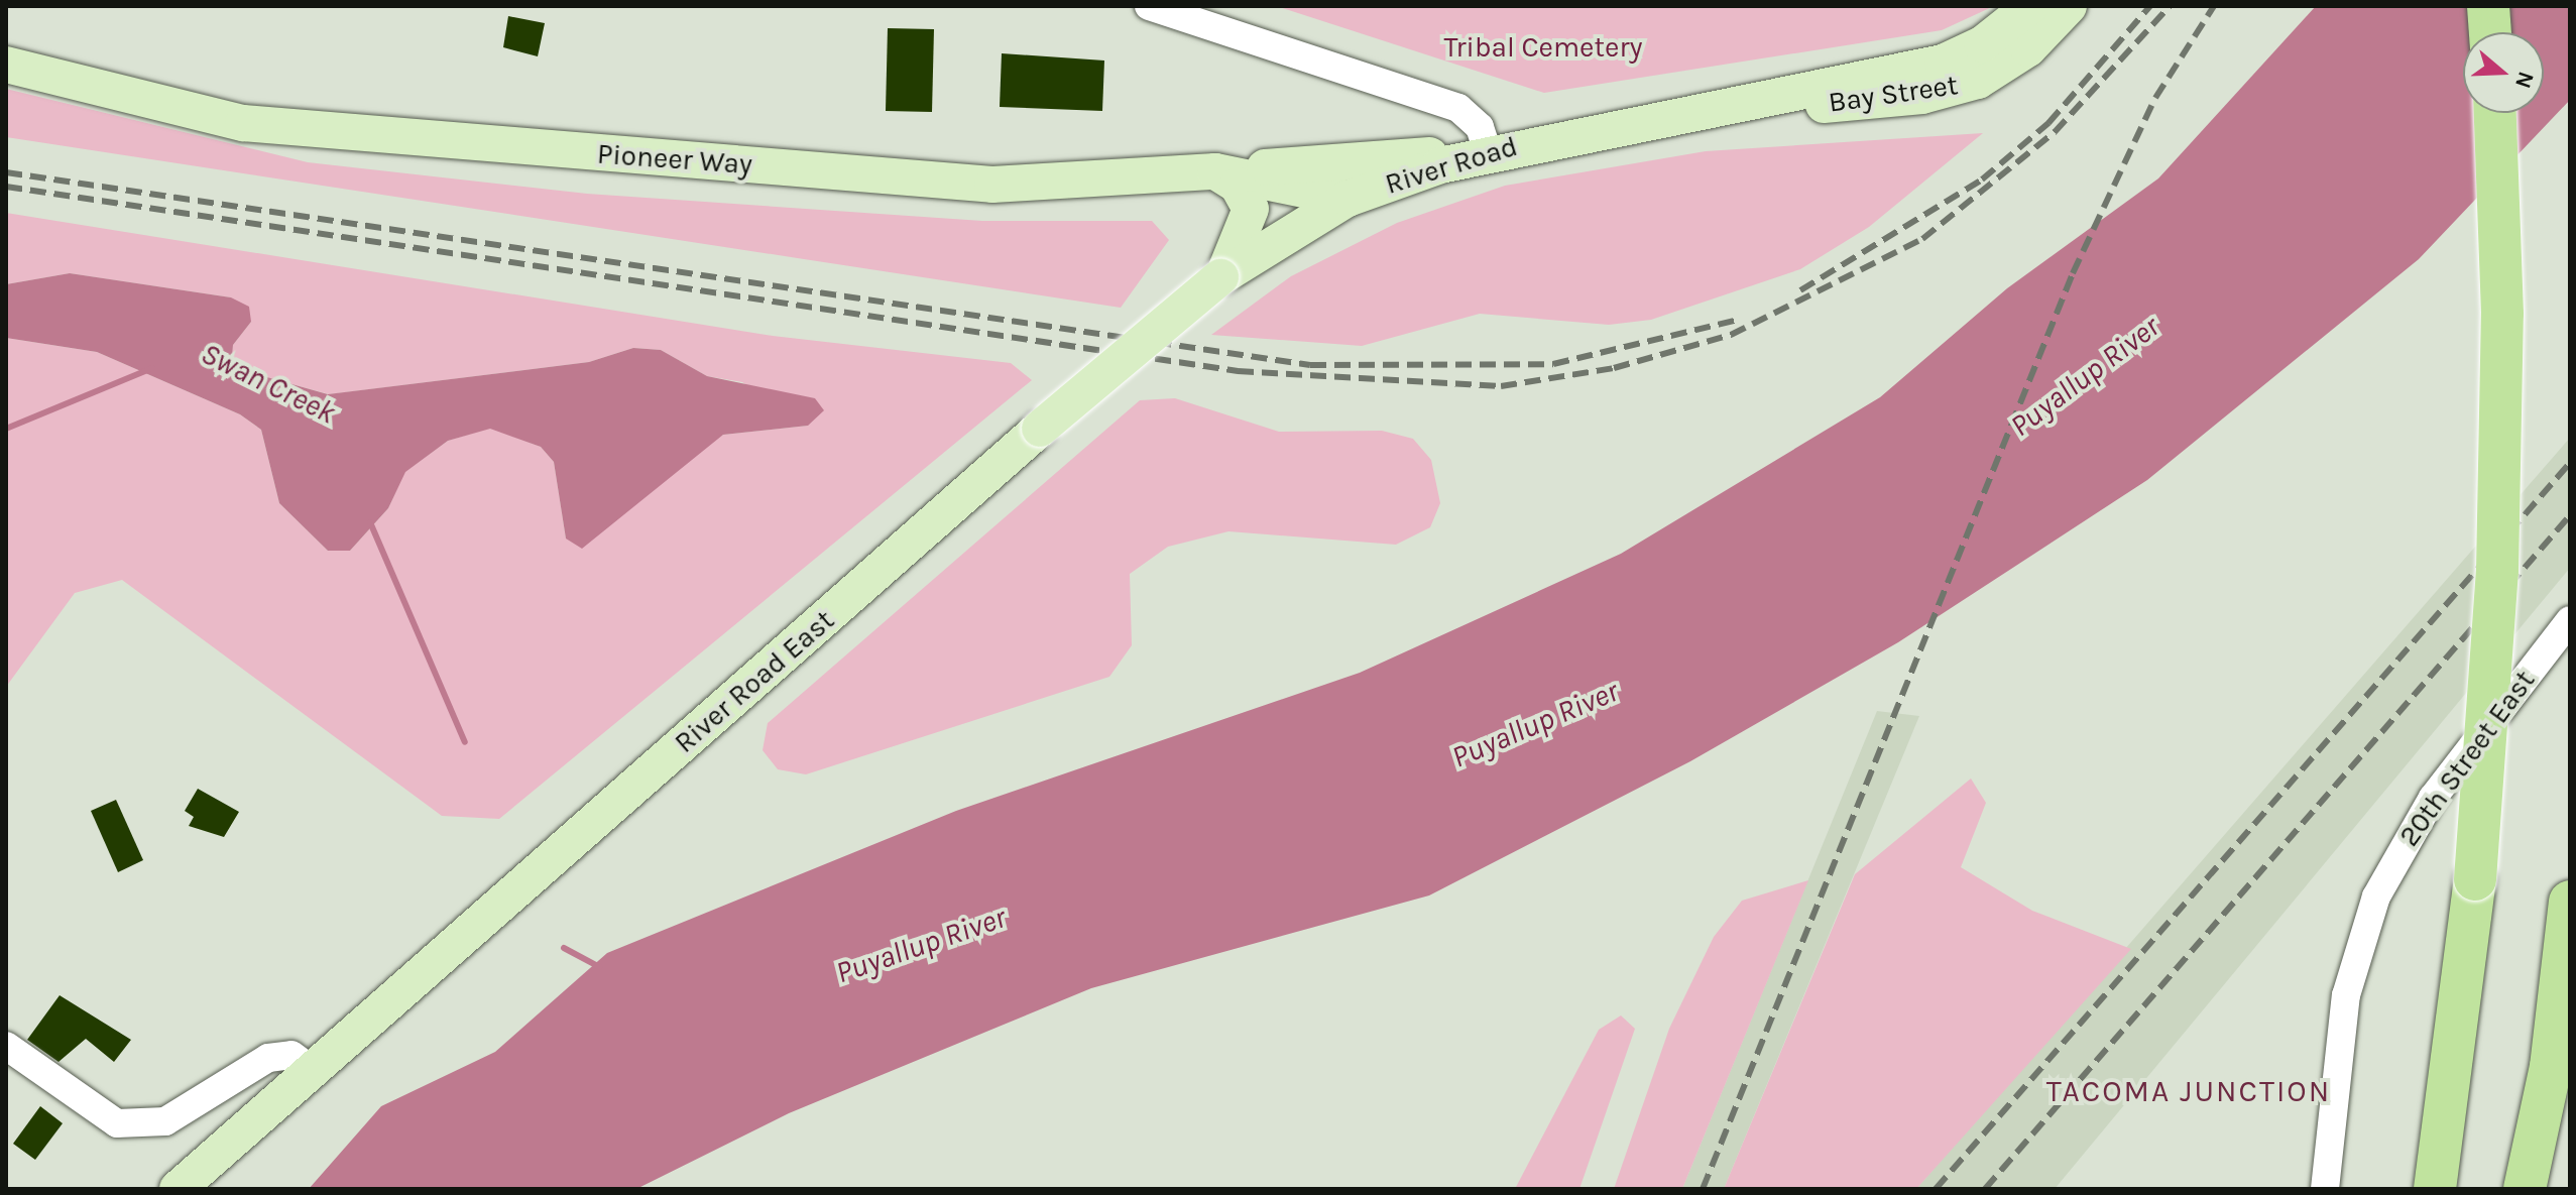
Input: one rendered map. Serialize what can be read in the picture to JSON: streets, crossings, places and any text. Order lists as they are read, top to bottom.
{
  "streets": {
    "main road": [
      "Bay Street",
      "Pioneer Way",
      "River Road",
      "River Road East"
    ],
    "street": ["20th Street East"]
  },
  "crossings": [
    ["Bay Street", "River Road"],
    ["Pioneer Way", "River Road"],
    ["Pioneer Way", "River Road East"],
    ["River Road", "River Road East"]
  ],
  "districts": ["TACOMA JUNCTION"],
  "water": ["Puyallup River", "Swan Creek"],
  "parks": ["Tribal Cemetery"],
  "north": "right"
}
